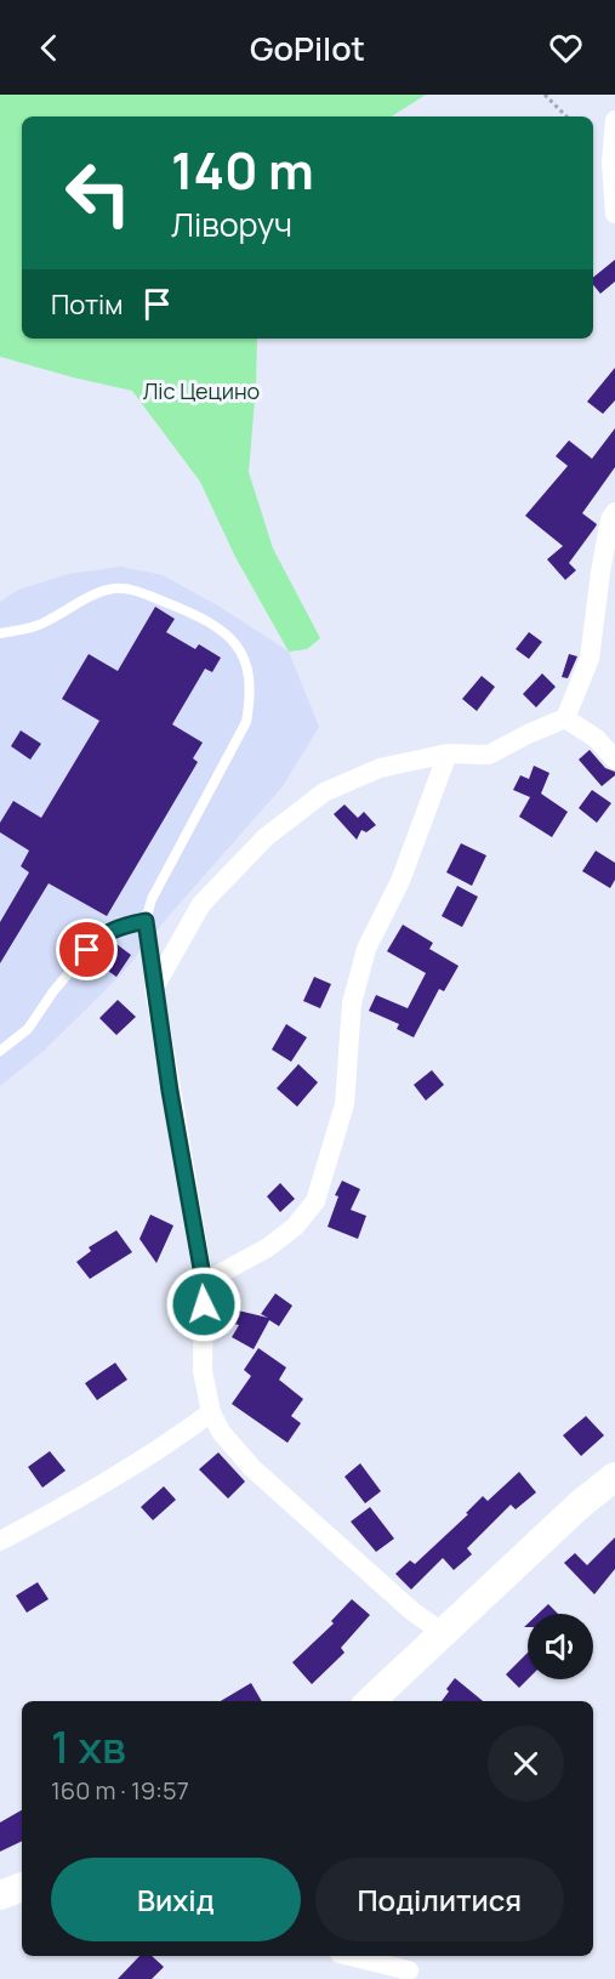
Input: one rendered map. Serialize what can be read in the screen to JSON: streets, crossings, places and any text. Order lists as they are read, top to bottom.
{
  "parks": ["Ліс Цецино"],
  "page": {
    "header": "GoPilot",
    "turn": ["140 m", "Ліворуч"],
    "then": "Потім",
    "heading": ["1 хв", "160 m · 19:57"],
    "buttons": ["Вихід", "Поділитися"]
  }
}
